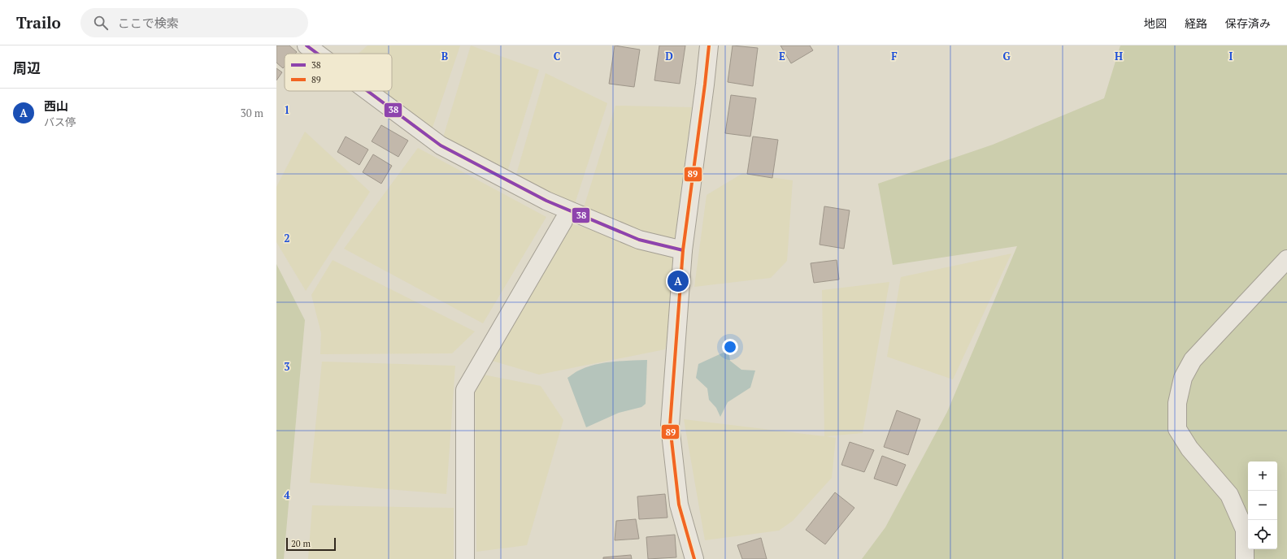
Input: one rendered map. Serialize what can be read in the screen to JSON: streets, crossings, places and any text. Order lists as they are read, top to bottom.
{
  "lines": ["transit line 38", "transit line 89"],
  "legend": ["38", "89"],
  "scale_bar": "20 m",
  "page": {
    "header": "Trailo",
    "search": "ここで検索",
    "nav": ["地図", "経路", "保存済み"],
    "heading": "周辺",
    "list": [
      {
        "mark": "A",
        "name": "西山",
        "note": "バス停",
        "value": "30 m"
      }
    ],
    "pins": "A",
    "map_buttons": ["+", "−"],
    "scale": "20 m"
  },
  "grid": {
    "columns": [
      "B",
      "C",
      "D",
      "E",
      "F",
      "G",
      "H",
      "I"
    ],
    "rows": [
      "1",
      "2",
      "3",
      "4"
    ]
  }
}
